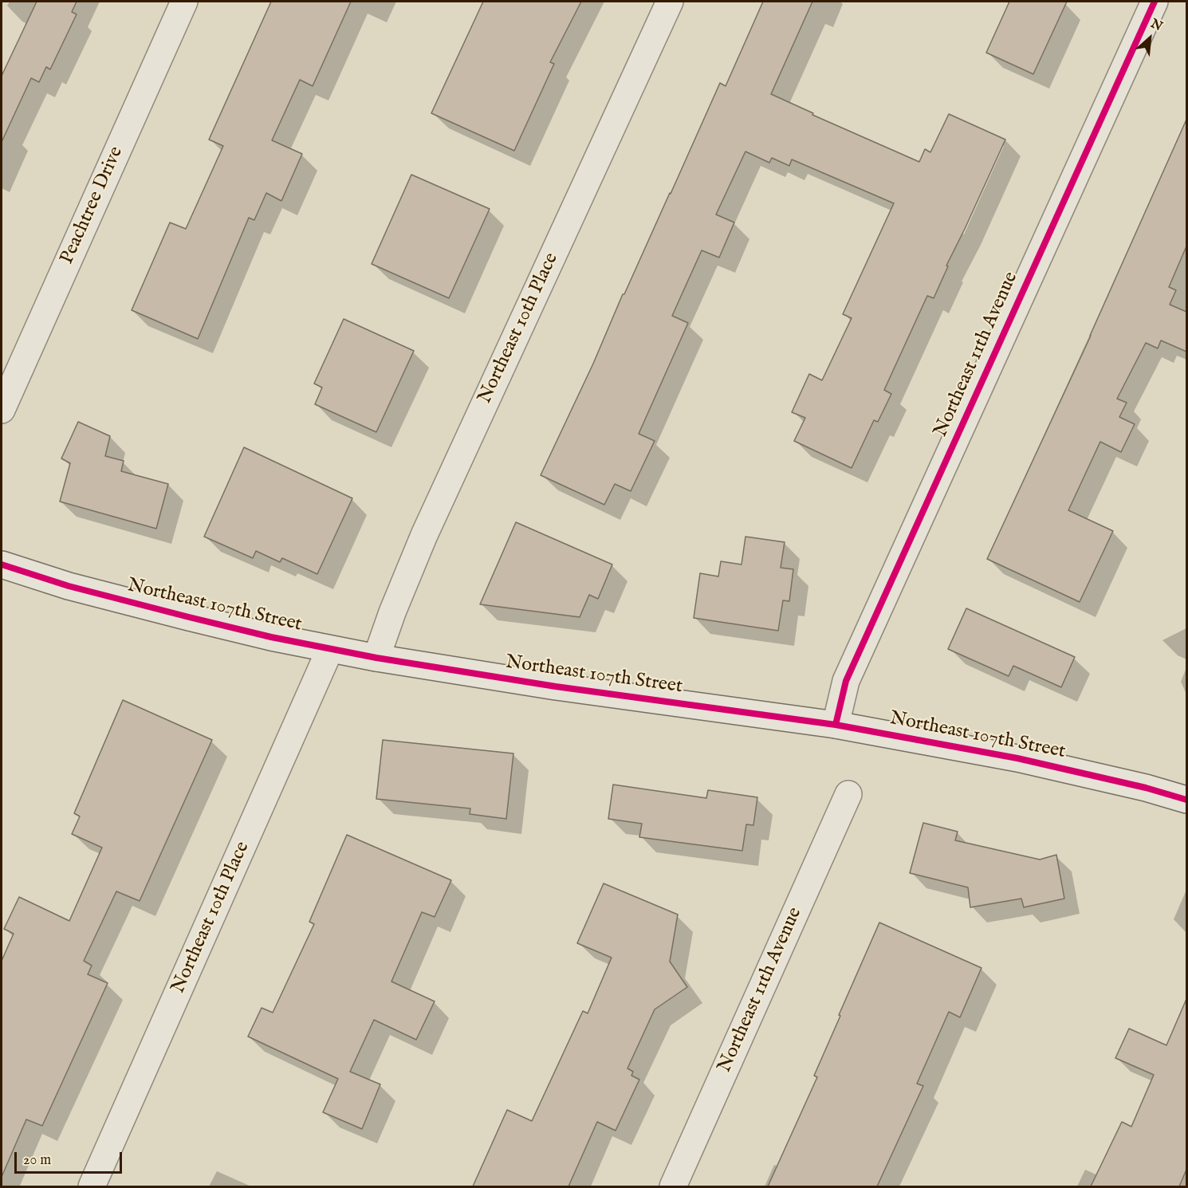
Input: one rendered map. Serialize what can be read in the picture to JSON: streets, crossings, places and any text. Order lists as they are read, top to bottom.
{
  "streets": {
    "street": [
      "Peachtree Drive",
      "Northeast 10th Place",
      "Northeast 11th Avenue",
      "Northeast 107th Street"
    ]
  },
  "crossings": [
    ["Northeast 10th Place", "Northeast 107th Street"],
    ["Northeast 11th Avenue", "Northeast 107th Street"]
  ],
  "scale_bar": "20 m",
  "north": "top right"
}
